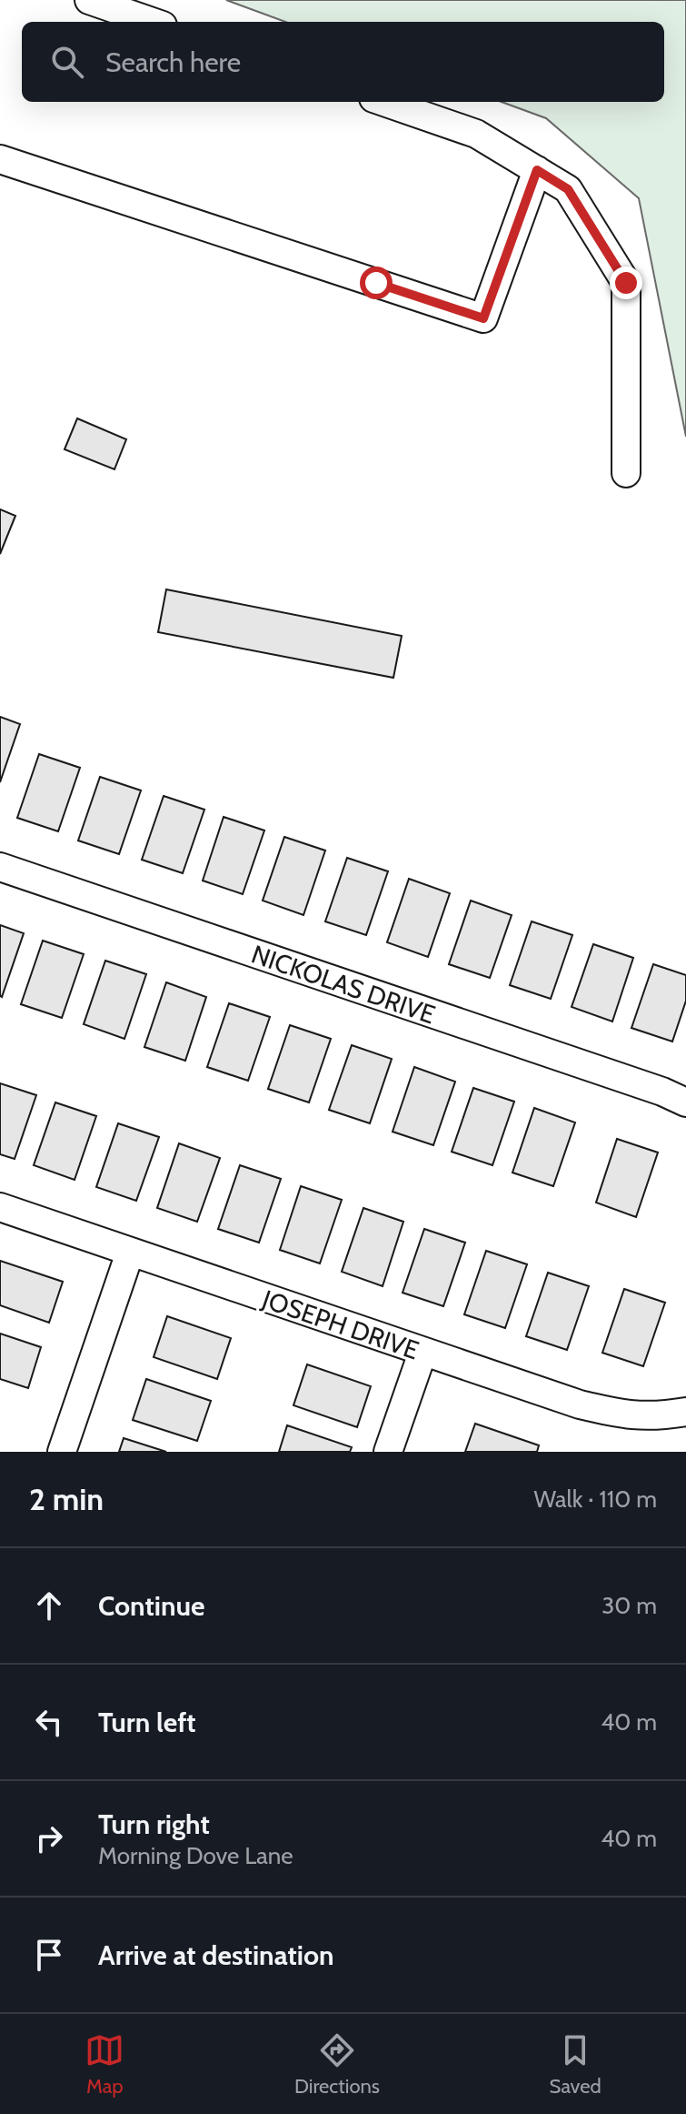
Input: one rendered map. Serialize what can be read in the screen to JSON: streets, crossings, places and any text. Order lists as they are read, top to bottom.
{
  "streets": {
    "street": ["NICKOLAS DRIVE", "JOSEPH DRIVE"]
  },
  "page": {
    "search": "Search here",
    "heading": ["2 min", "Walk · 110 m"],
    "list": [
      ["Continue", "30 m"],
      ["Turn left", "40 m"],
      ["Turn right", "Morning Dove Lane", "40 m"],
      "Arrive at destination"
    ],
    "nav": ["Map", "Directions", "Saved"]
  }
}
